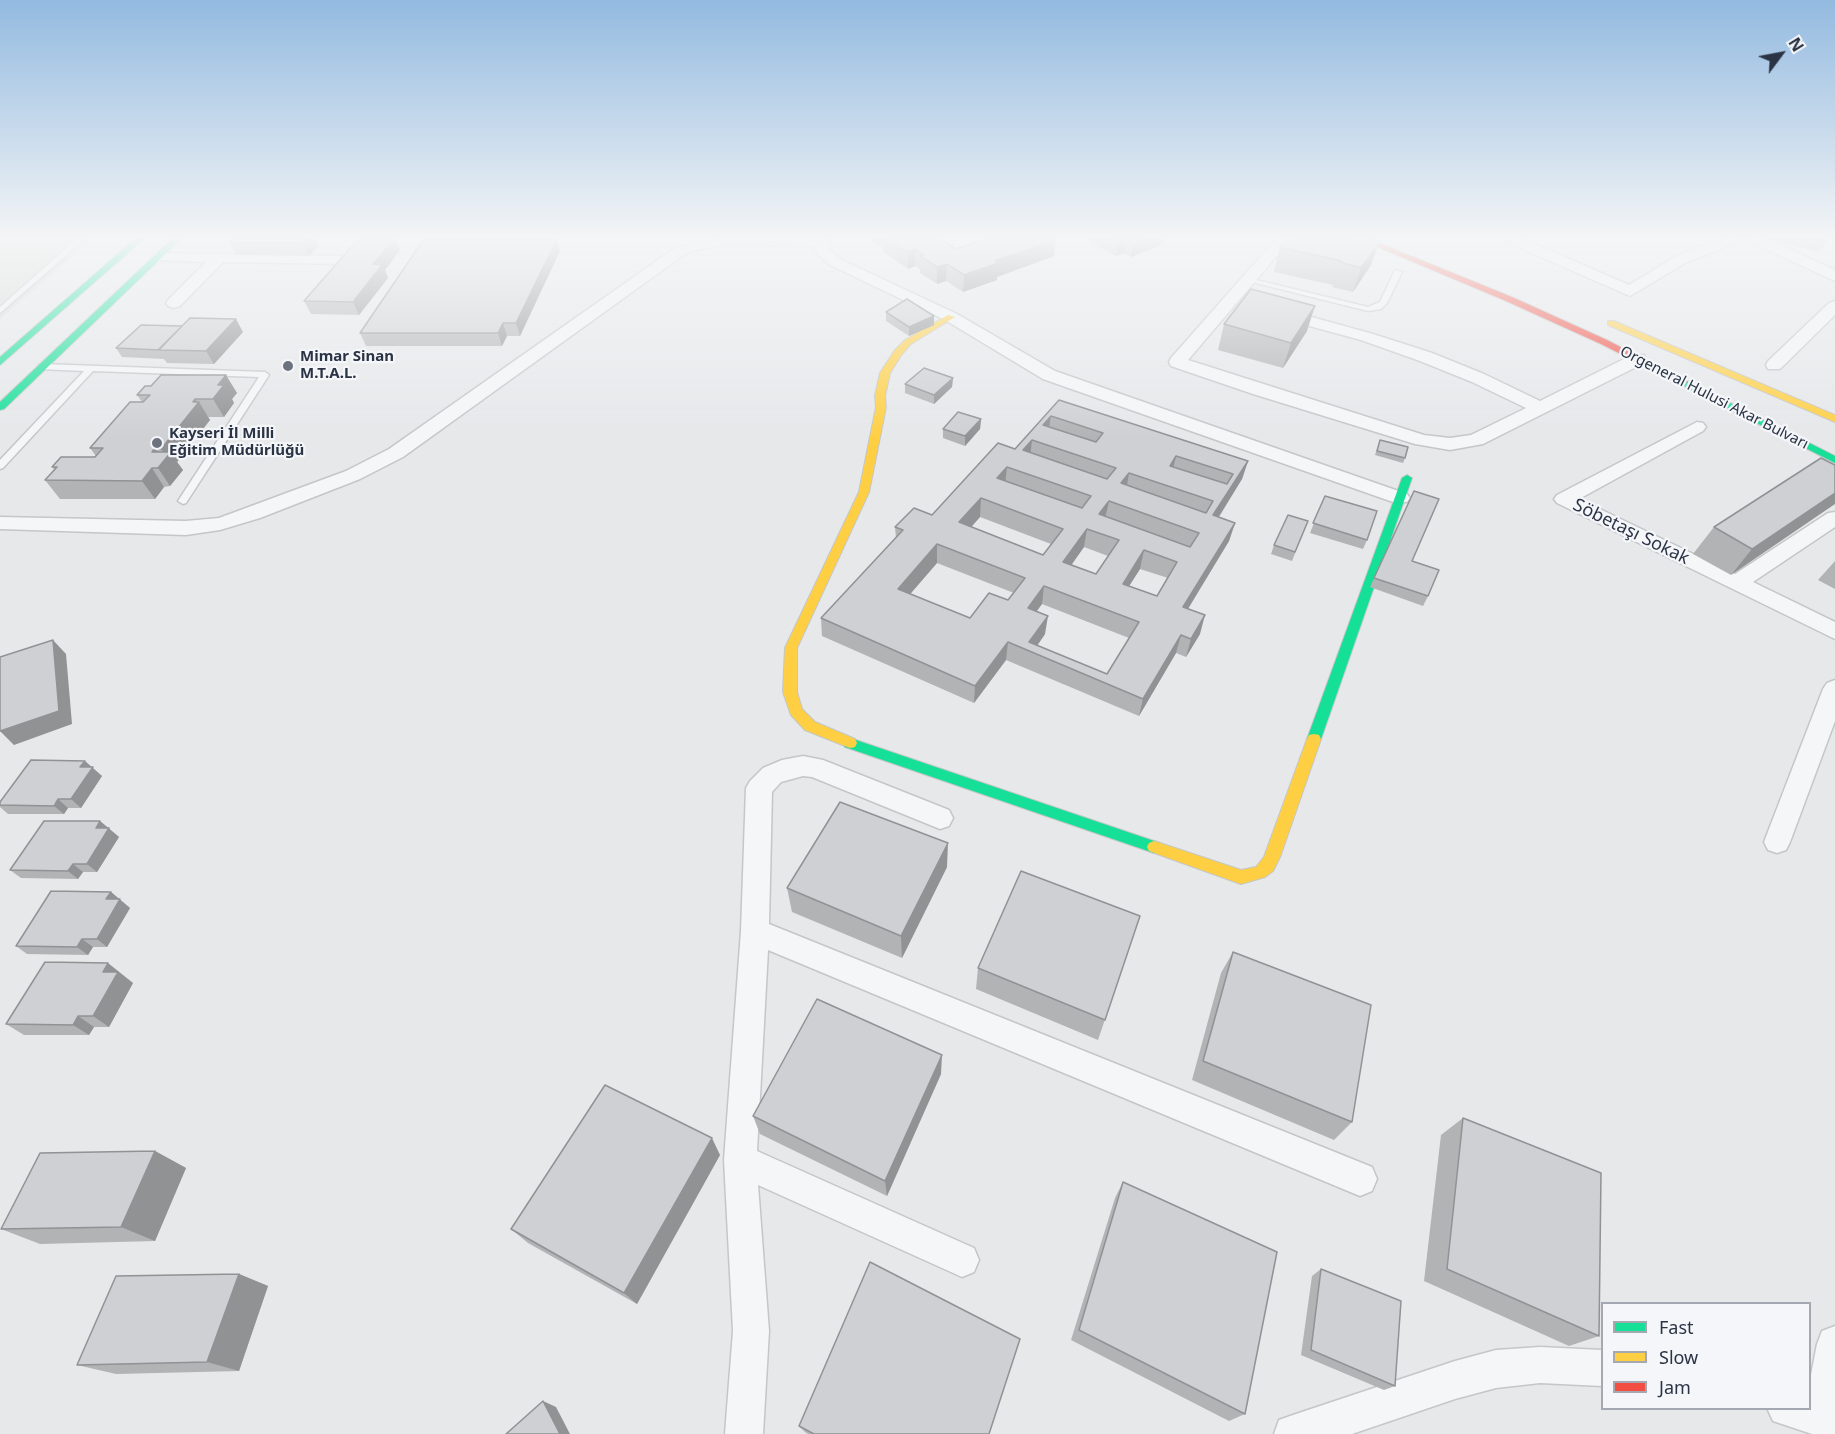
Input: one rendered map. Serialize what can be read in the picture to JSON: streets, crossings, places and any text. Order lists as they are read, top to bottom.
{
  "streets": {
    "main road": ["Orgeneral Hulusi Akar Bulvarı"],
    "street": ["Söbetaşı Sokak"]
  },
  "places": ["Mimar Sinan M.T.A.L.", "Kayseri İl Milli Eğitim Müdürlüğü"],
  "legend": ["Fast", "Slow", "Jam"],
  "north": "top right"
}
